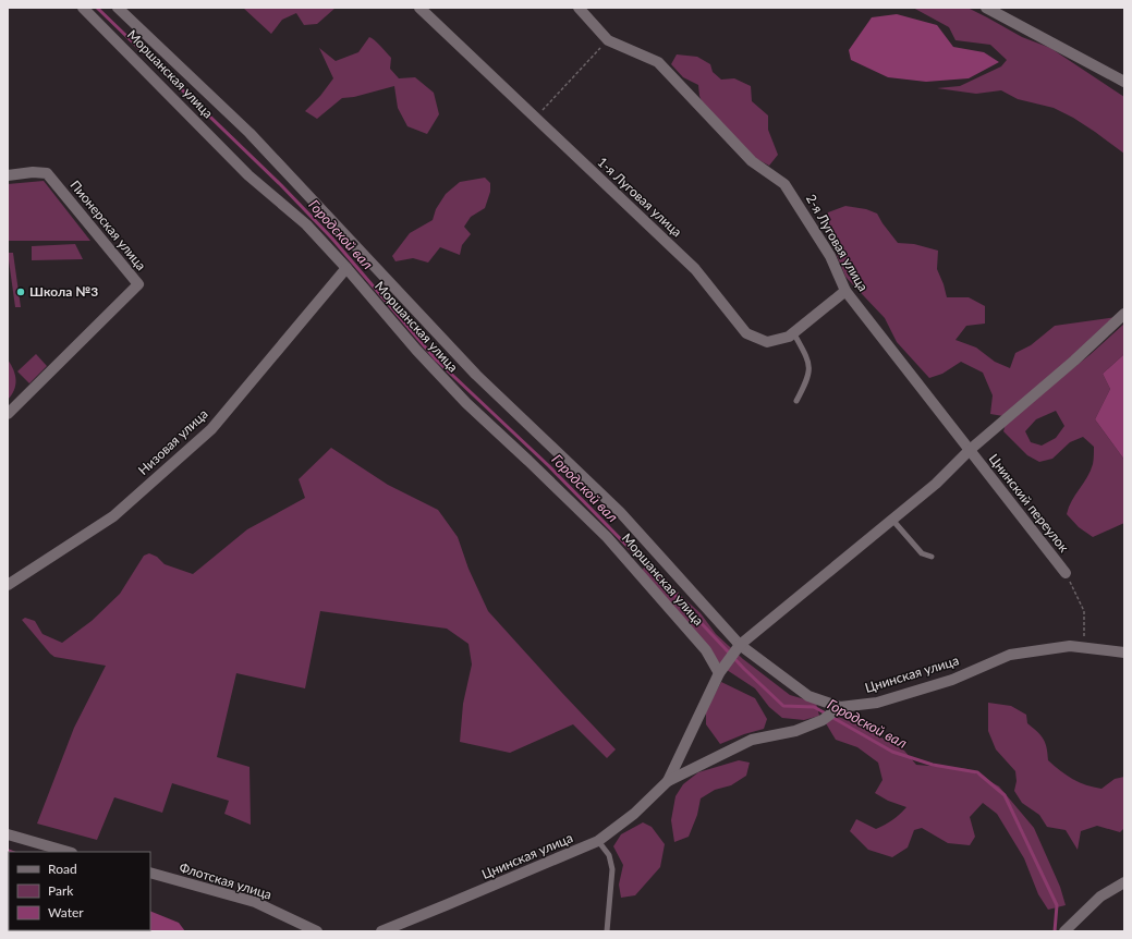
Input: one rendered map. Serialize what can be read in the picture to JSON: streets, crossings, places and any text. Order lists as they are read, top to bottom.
{
  "streets": {
    "street": [
      "Моршанская улица",
      "1-я Луговая улица",
      "Пионерская улица",
      "2-я Луговая улица",
      "Низовая улица",
      "Цнинский переулок",
      "Цнинская улица",
      "Флотская улица"
    ]
  },
  "crossings": [
    ["Моршанская улица", "Низовая улица"],
    ["Моршанская улица", "Цнинская улица"],
    ["1-я Луговая улица", "2-я Луговая улица"],
    ["2-я Луговая улица", "Цнинский переулок"],
    ["2-я Луговая улица", "Цнинская улица"],
    ["Цнинский переулок", "Цнинская улица"]
  ],
  "water": ["Городской вал"],
  "places": ["Школа №3"],
  "legend": ["Road", "Park", "Water"]
}
